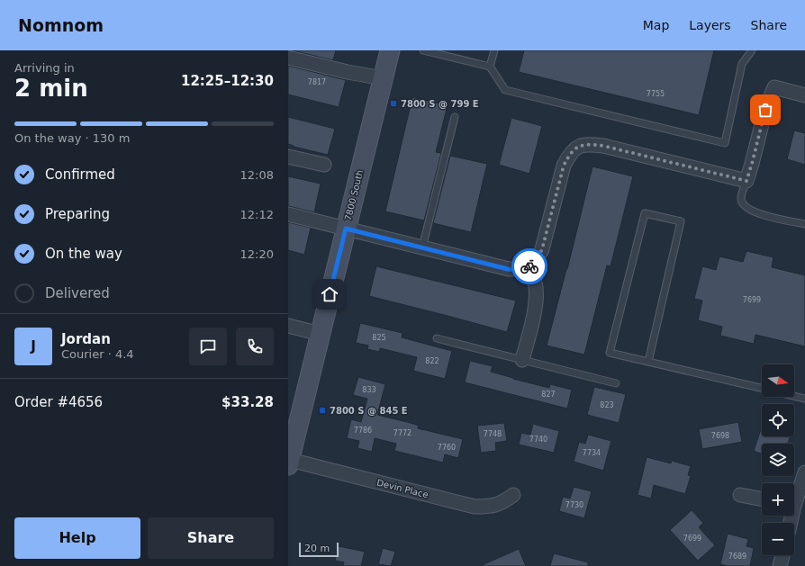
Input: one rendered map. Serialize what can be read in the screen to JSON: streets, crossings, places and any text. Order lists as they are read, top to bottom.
{
  "streets": {
    "main road": ["7800 South"],
    "street": ["Devin Place"]
  },
  "crossings": [
    ["7800 South", "Devin Place"]
  ],
  "places": {
    "transit": ["7800 S @ 799 E", "7800 S @ 845 E"]
  },
  "house_numbers": [
    "7817",
    "7755",
    "7699",
    "825",
    "822",
    "833",
    "827",
    "823",
    "7786",
    "7772",
    "7748",
    "7698",
    "7740",
    "7760",
    "7734",
    "7730",
    "7699",
    "7689"
  ],
  "scale_bar": "20 m",
  "north": "right",
  "page": {
    "header": "Nomnom",
    "nav": ["Map", "Layers", "Share"],
    "heading": ["2 min", "Arriving in", "12:25–12:30"],
    "panel": [
      "Jordan",
      "Courier · 4.4",
      "Order #4656",
      "$33.28"
    ],
    "bar": "On the way · 130 m",
    "list": [
      ["Confirmed", "12:08"],
      ["Preparing", "12:12"],
      ["On the way", "12:20"],
      "Delivered"
    ],
    "round": "J",
    "map_buttons": ["+", "−"],
    "buttons": ["Help", "Share"],
    "scale": "20 m"
  }
}
